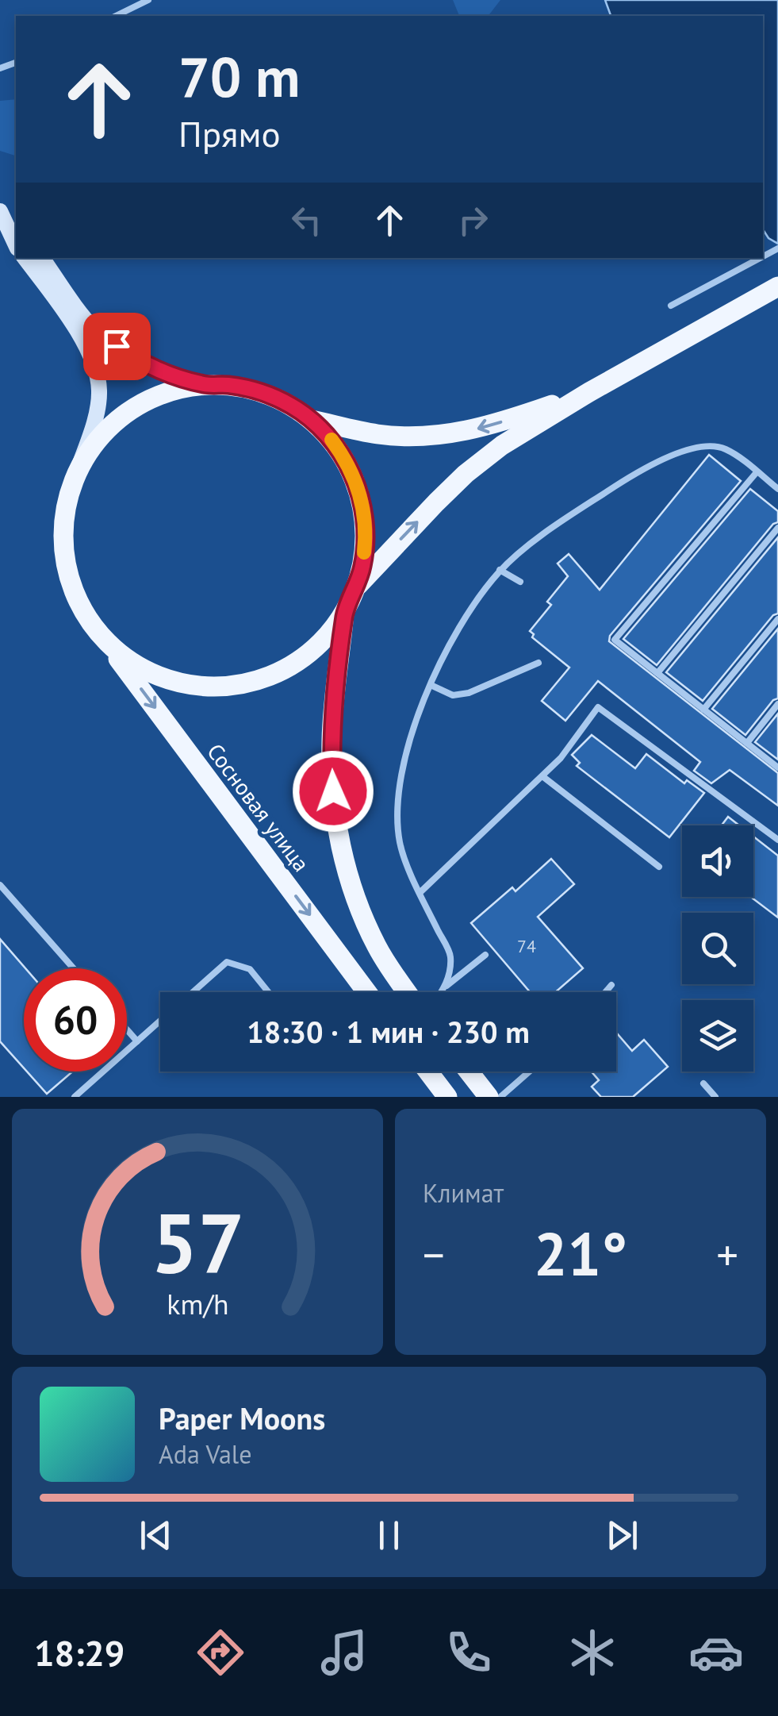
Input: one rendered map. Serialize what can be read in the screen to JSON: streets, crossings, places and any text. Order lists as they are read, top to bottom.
{
  "streets": {
    "main road": ["Сосновая улица"]
  },
  "house_numbers": ["74"],
  "page": {
    "turn": ["70 m", "Прямо"],
    "limit": "60",
    "trip": "18:30 · 1 мин · 230 m",
    "tile": "Климат",
    "heat": ["−", "21°", "+"],
    "song": ["Paper Moons", "Ada Vale"],
    "tabs": "18:29",
    "gauge": ["57", "km/h"]
  }
}
